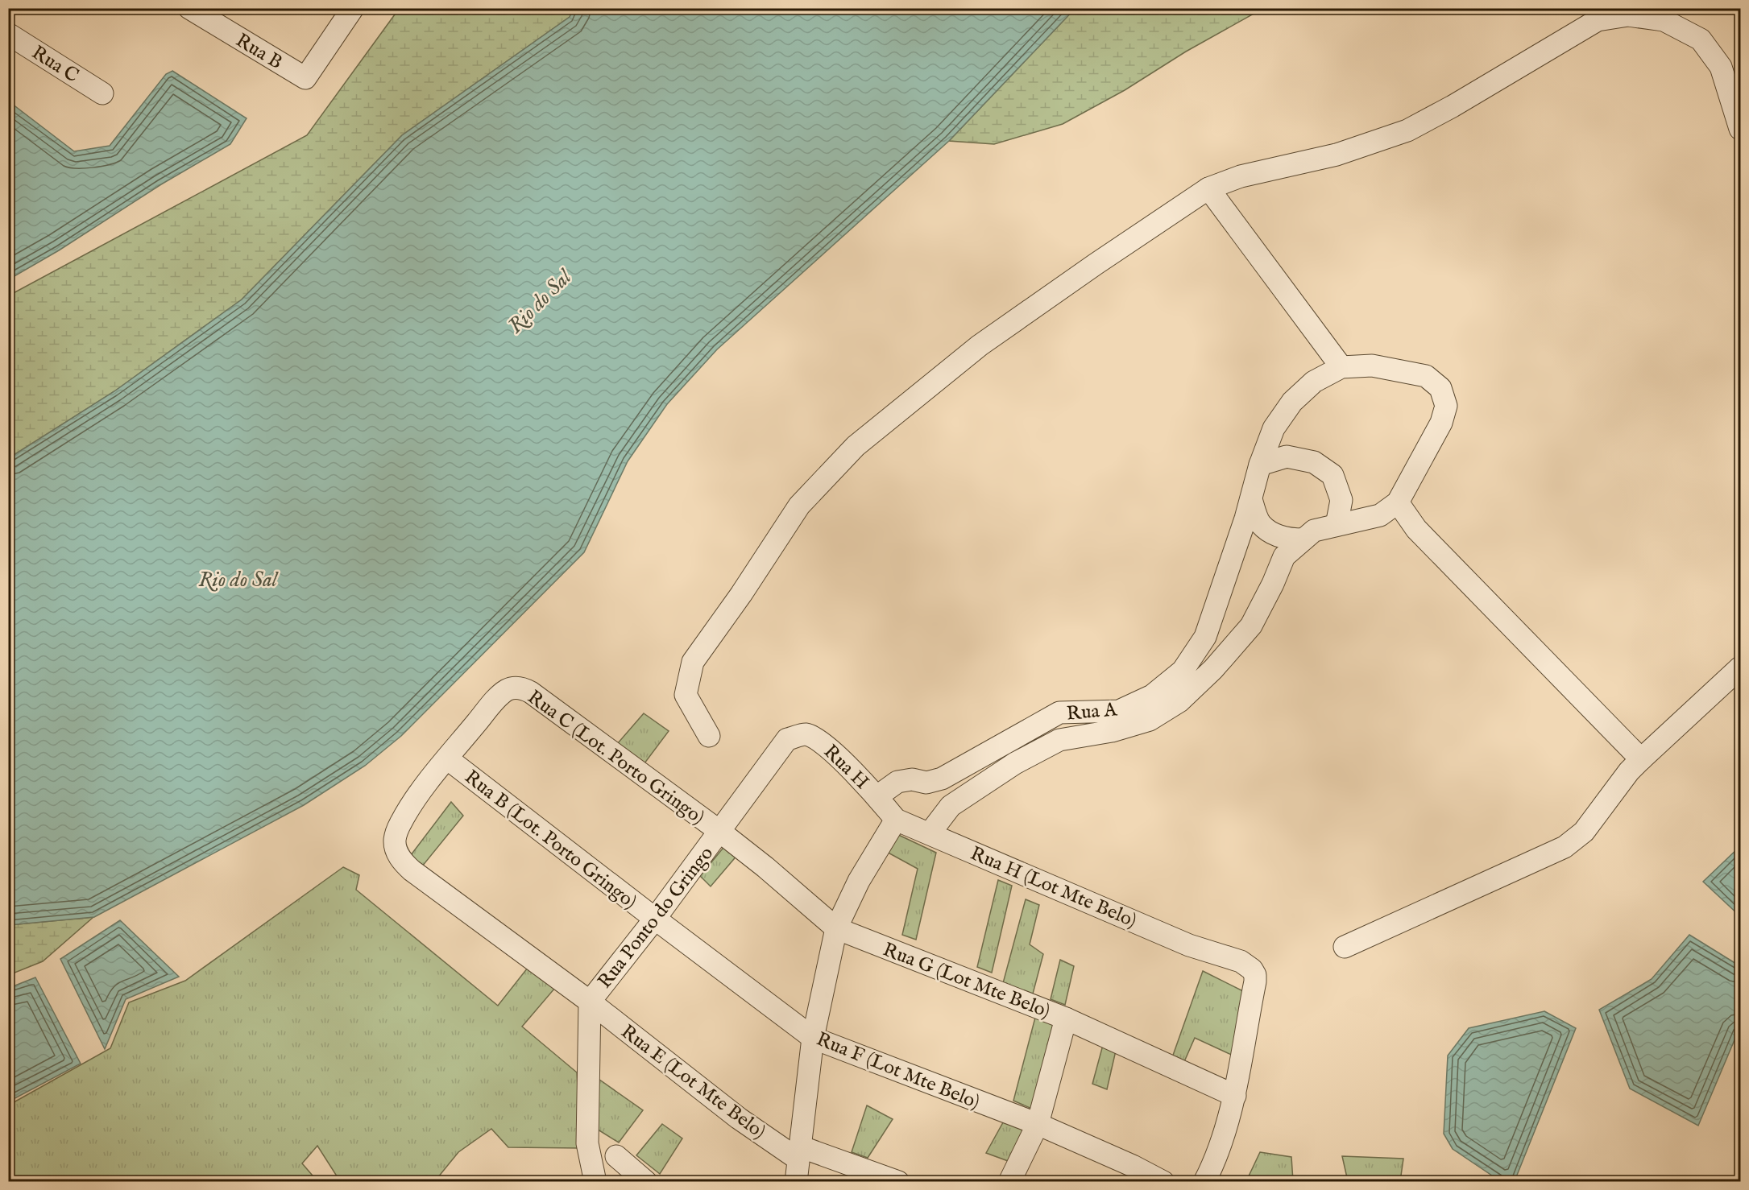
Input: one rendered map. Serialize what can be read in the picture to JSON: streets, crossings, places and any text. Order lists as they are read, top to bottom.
{
  "streets": {
    "street": [
      "Rua B",
      "Rua C",
      "Rua A",
      "Rua C (Lot. Porto Gringo)",
      "Rua H",
      "Rua B (Lot. Porto Gringo)",
      "Rua H (Lot Mte Belo)",
      "Rua Ponto do Gringo",
      "Rua G (Lot Mte Belo)",
      "Rua F (Lot Mte Belo)",
      "Rua E (Lot Mte Belo)"
    ]
  },
  "crossings": [
    ["Rua A", "Rua H"],
    ["Rua A", "Rua H (Lot Mte Belo)"],
    ["Rua C (Lot. Porto Gringo)", "Rua B (Lot. Porto Gringo)"],
    ["Rua C (Lot. Porto Gringo)", "Rua Ponto do Gringo"],
    ["Rua C (Lot. Porto Gringo)", "Rua G (Lot Mte Belo)"],
    ["Rua C (Lot. Porto Gringo)", "Rua E (Lot Mte Belo)"],
    ["Rua H", "Rua H (Lot Mte Belo)"],
    ["Rua H", "Rua Ponto do Gringo"],
    ["Rua B (Lot. Porto Gringo)", "Rua Ponto do Gringo"],
    ["Rua B (Lot. Porto Gringo)", "Rua F (Lot Mte Belo)"],
    ["Rua B (Lot. Porto Gringo)", "Rua E (Lot Mte Belo)"],
    ["Rua H (Lot Mte Belo)", "Rua G (Lot Mte Belo)"],
    ["Rua Ponto do Gringo", "Rua G (Lot Mte Belo)"],
    ["Rua Ponto do Gringo", "Rua F (Lot Mte Belo)"],
    ["Rua Ponto do Gringo", "Rua E (Lot Mte Belo)"]
  ],
  "water": ["Rio do Sal"]
}
